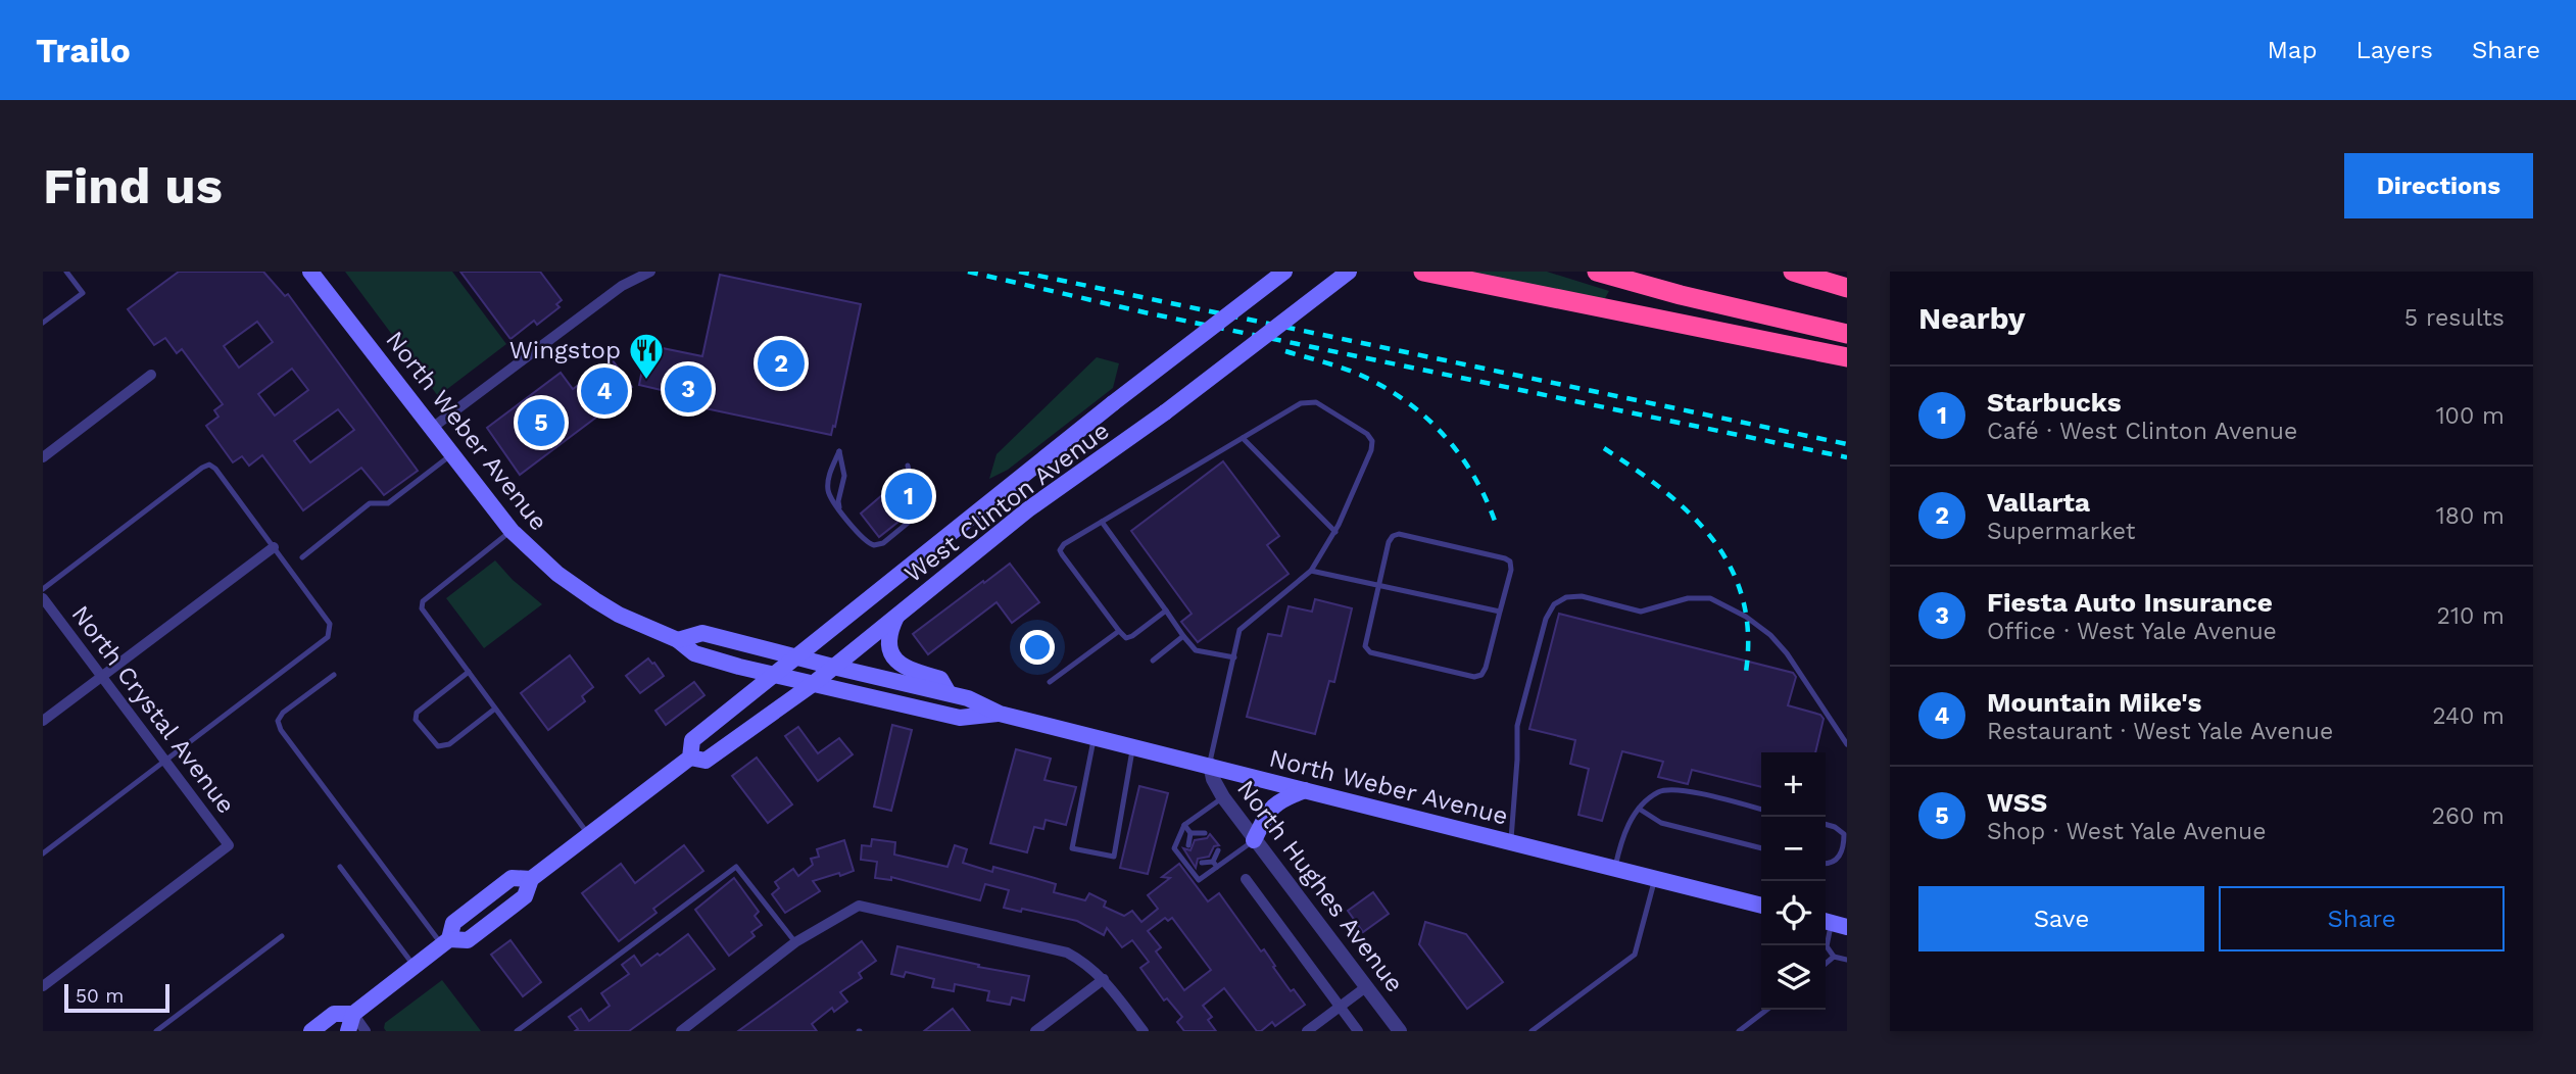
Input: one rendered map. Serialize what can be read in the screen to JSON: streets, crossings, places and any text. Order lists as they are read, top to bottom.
{
  "streets": {
    "main road": ["North Weber Avenue", "West Clinton Avenue"],
    "street": ["North Crystal Avenue", "North Hughes Avenue"]
  },
  "crossings": [
    ["North Weber Avenue", "West Clinton Avenue"],
    ["North Weber Avenue", "North Hughes Avenue"]
  ],
  "places": {
    "restaurant": ["Wingstop"]
  },
  "scale_bar": "50 m",
  "page": {
    "header": "Trailo",
    "nav": ["Map", "Layers", "Share"],
    "buttons": [
      "Directions",
      ["Save", "Share"]
    ],
    "title": "Find us",
    "heading": ["Nearby", "5 results"],
    "pins": [
      "2",
      "3",
      "4",
      "5",
      "1"
    ],
    "list": [
      {
        "mark": "1",
        "name": "Starbucks",
        "note": "Café · West Clinton Avenue",
        "value": "100 m"
      },
      {
        "mark": "2",
        "name": "Vallarta",
        "note": "Supermarket",
        "value": "180 m"
      },
      {
        "mark": "3",
        "name": "Fiesta Auto Insurance",
        "note": "Office · West Yale Avenue",
        "value": "210 m"
      },
      {
        "mark": "4",
        "name": "Mountain Mike's",
        "note": "Restaurant · West Yale Avenue",
        "value": "240 m"
      },
      {
        "mark": "5",
        "name": "WSS",
        "note": "Shop · West Yale Avenue",
        "value": "260 m"
      }
    ],
    "map_buttons": ["+", "−"],
    "scale": "50 m"
  }
}
